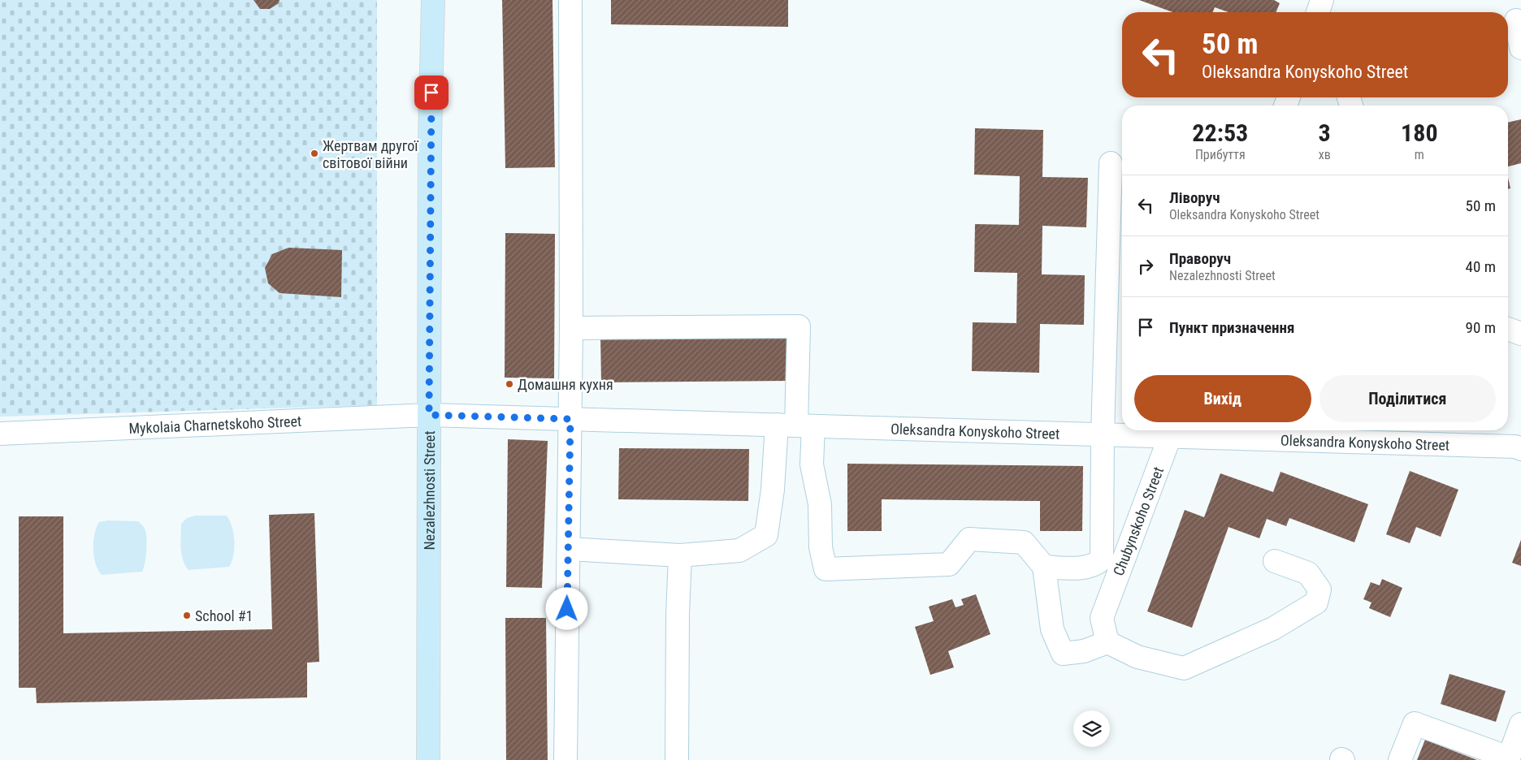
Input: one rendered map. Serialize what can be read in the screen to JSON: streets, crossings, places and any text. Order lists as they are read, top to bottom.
{
  "streets": {
    "main road": ["Nezalezhnosti Street"],
    "street": ["Mykolaia Charnetskoho Street", "Oleksandra Konyskoho Street", "Chubynskoho Street"]
  },
  "crossings": [
    ["Mykolaia Charnetskoho Street", "Oleksandra Konyskoho Street"],
    ["Mykolaia Charnetskoho Street", "Nezalezhnosti Street"],
    ["Oleksandra Konyskoho Street", "Nezalezhnosti Street"],
    ["Oleksandra Konyskoho Street", "Chubynskoho Street"]
  ],
  "places": ["Жертвам другої світової війни", "Домашня кухня", "School #1"],
  "page": {
    "turn": ["50 m", "Oleksandra Konyskoho Street"],
    "eta": [
      "22:53",
      "Прибуття",
      "3",
      "хв",
      "180",
      "m"
    ],
    "list": [
      {
        "name": "Ліворуч",
        "note": "Oleksandra Konyskoho Street",
        "value": "50 m"
      },
      {
        "name": "Праворуч",
        "note": "Nezalezhnosti Street",
        "value": "40 m"
      },
      {
        "name": "Пункт призначення",
        "value": "90 m"
      }
    ],
    "buttons": ["Вихід", "Поділитися"]
  }
}
